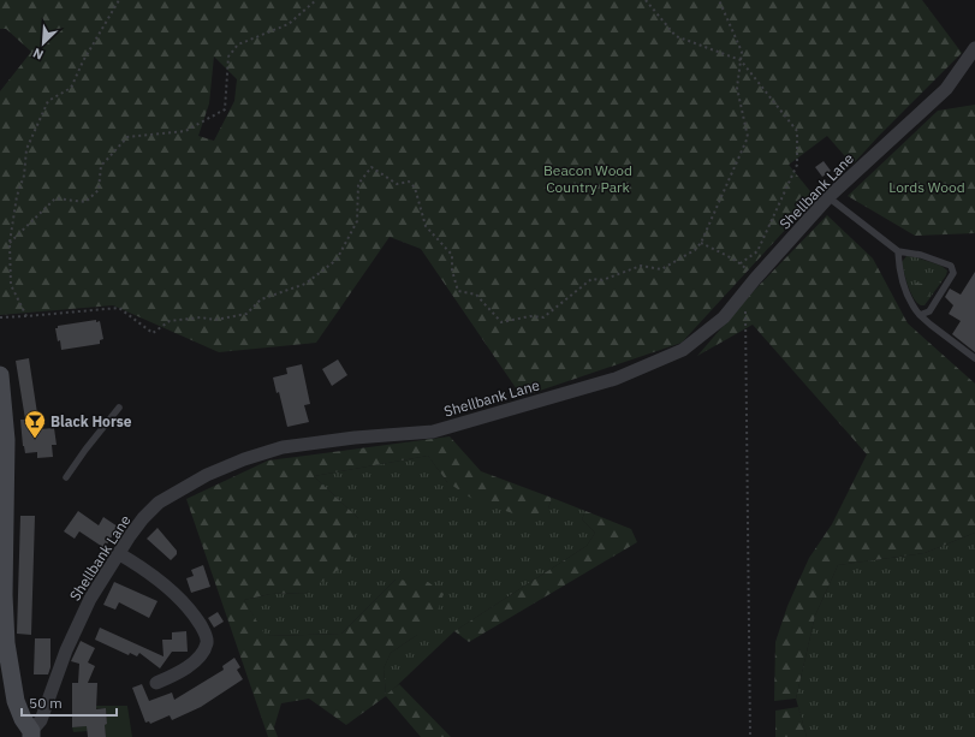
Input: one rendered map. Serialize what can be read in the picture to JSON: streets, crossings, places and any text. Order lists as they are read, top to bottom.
{
  "streets": {
    "street": ["Shellbank Lane"]
  },
  "parks": ["Beacon Wood Country Park", "Lords Wood"],
  "places": {
    "bar": ["Black Horse"]
  },
  "scale_bar": "50 m",
  "north": "bottom left"
}
